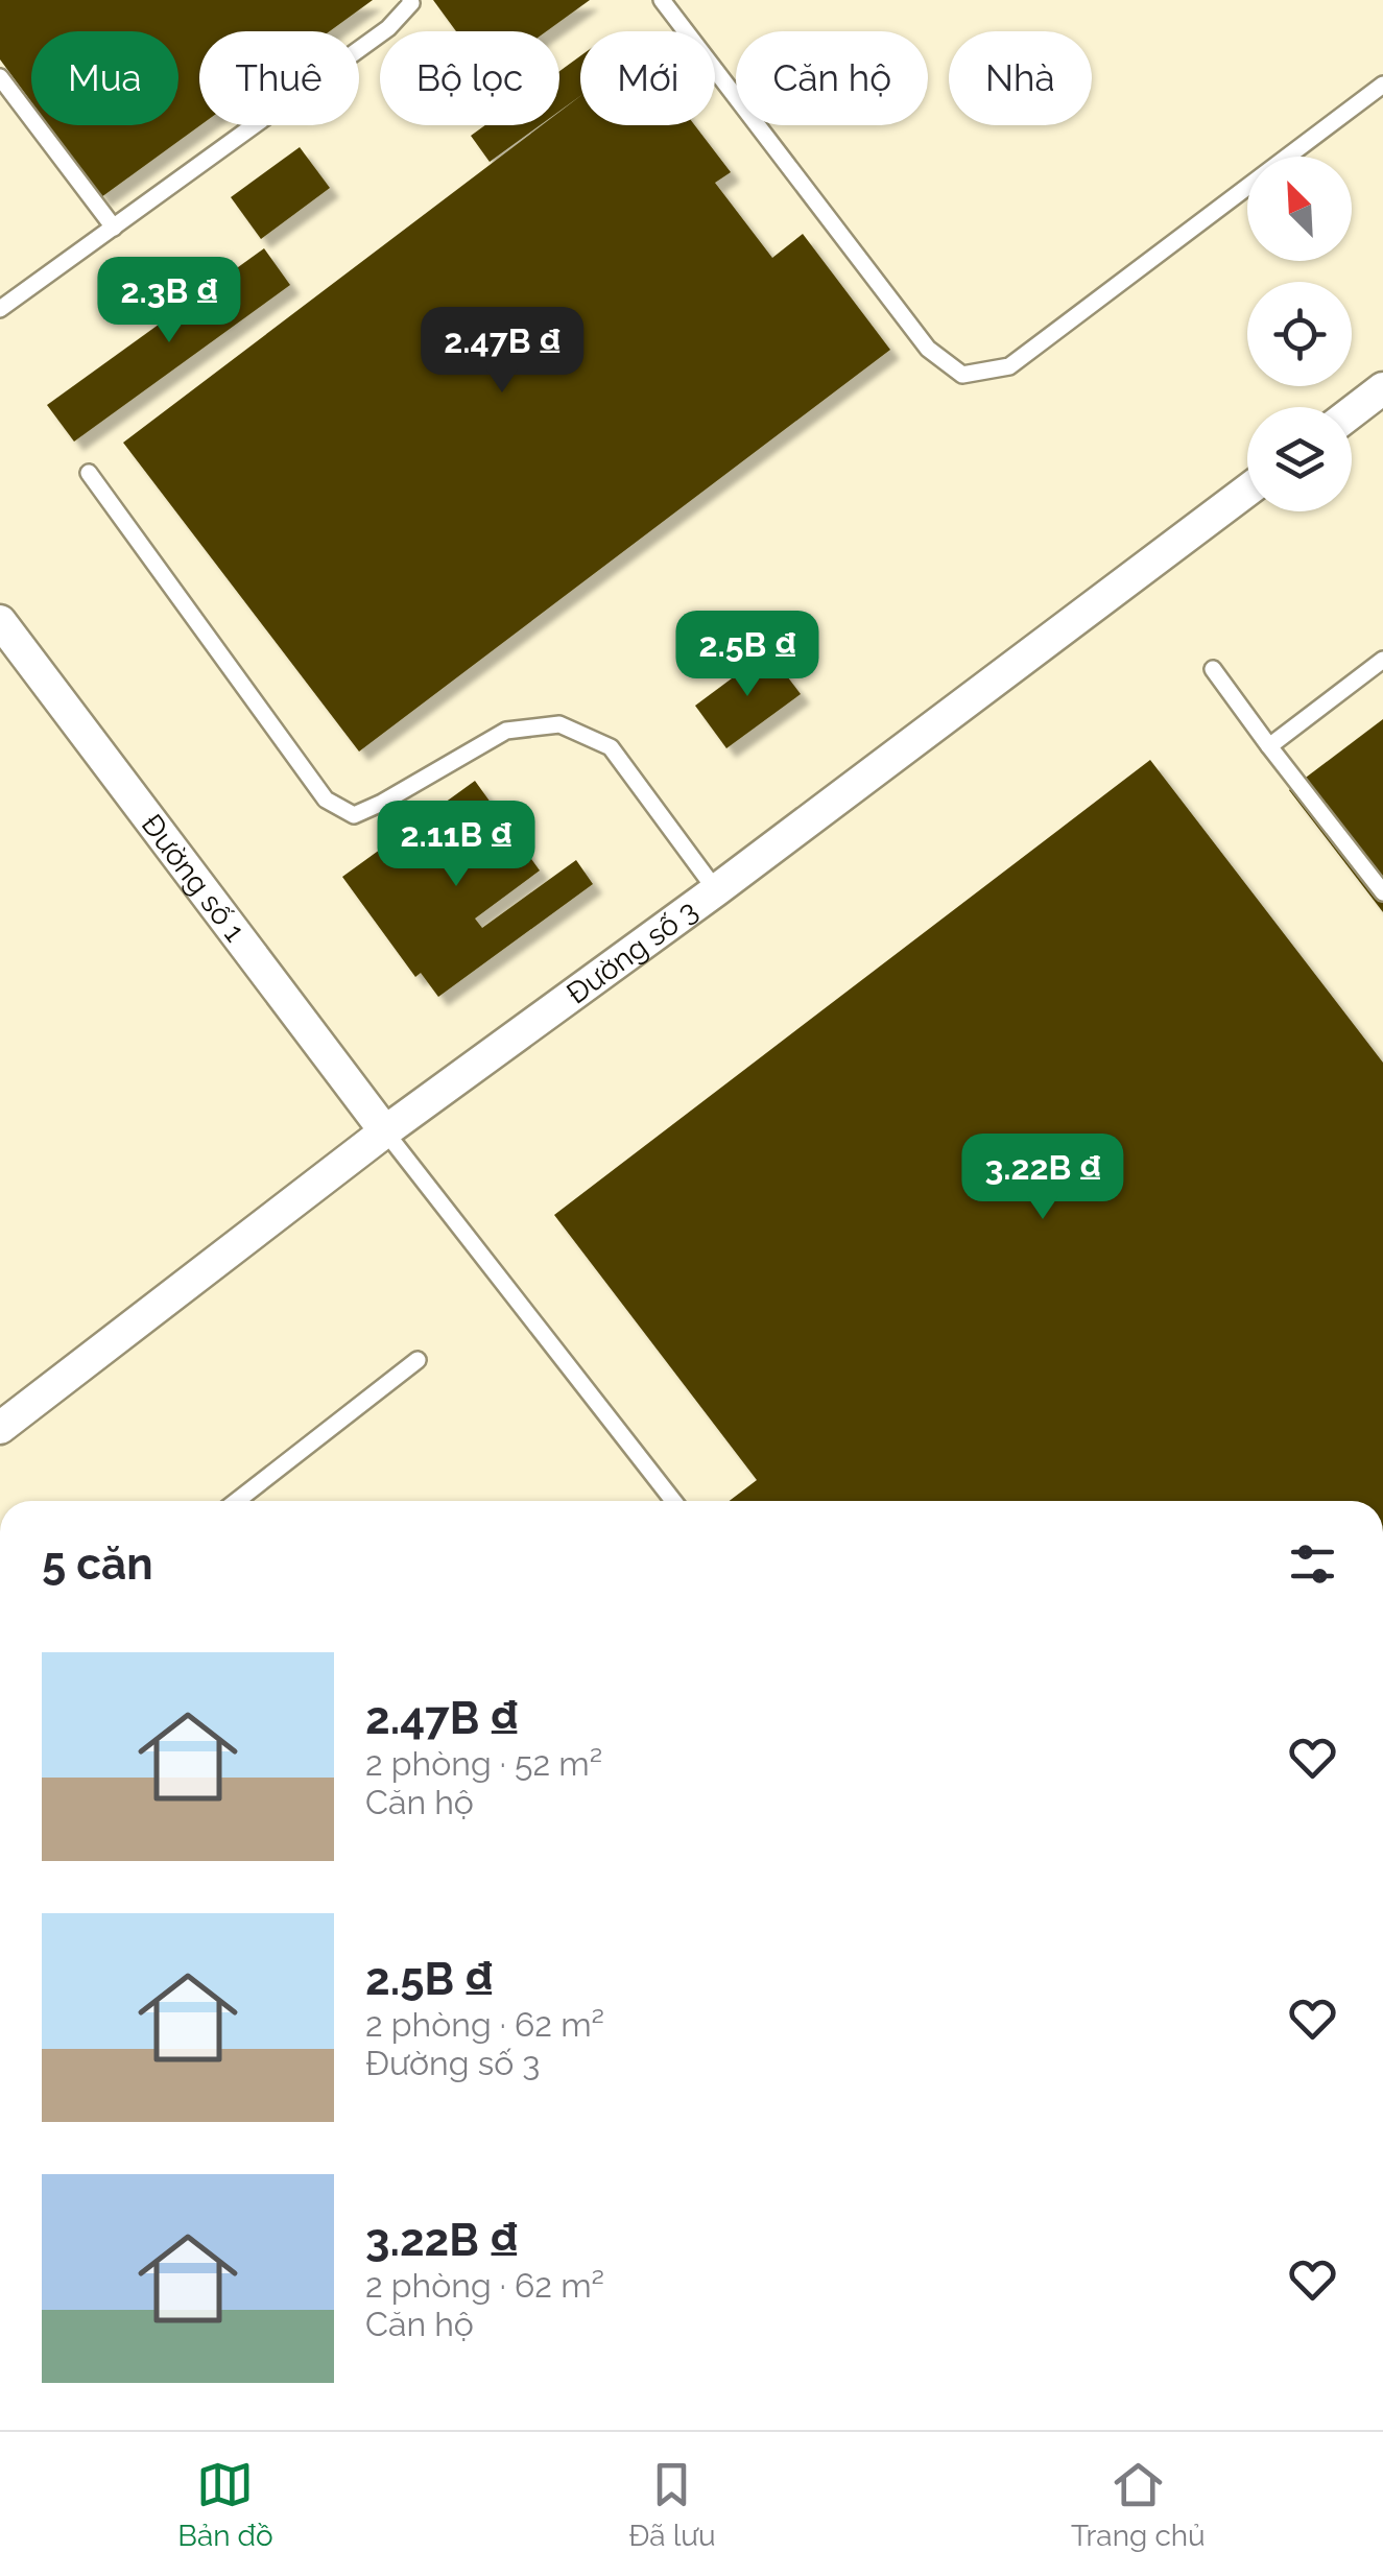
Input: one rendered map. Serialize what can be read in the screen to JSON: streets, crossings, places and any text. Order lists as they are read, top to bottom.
{
  "streets": {
    "street": ["Đường số 1", "Đường số 3"]
  },
  "crossings": [
    ["Đường số 1", "Đường số 3"]
  ],
  "north": "top left",
  "page": {
    "chip": [
      "Mua",
      "Thuê",
      "Bộ lọc",
      "Mới",
      "Căn hộ",
      "Nhà"
    ],
    "price": [
      "2.3B ₫",
      "2.47B ₫",
      "2.5B ₫",
      "2.11B ₫",
      "3.22B ₫"
    ],
    "heading": "5 căn",
    "list": [
      {
        "name": "2.47B ₫",
        "note": "2 phòng · 52 m² · Căn hộ"
      },
      {
        "name": "2.5B ₫",
        "note": "2 phòng · 62 m² · Đường số 3"
      },
      {
        "name": "3.22B ₫",
        "note": "2 phòng · 62 m² · Căn hộ"
      }
    ],
    "tabs": ["Bản đồ", "Đã lưu", "Trang chủ"]
  }
}
